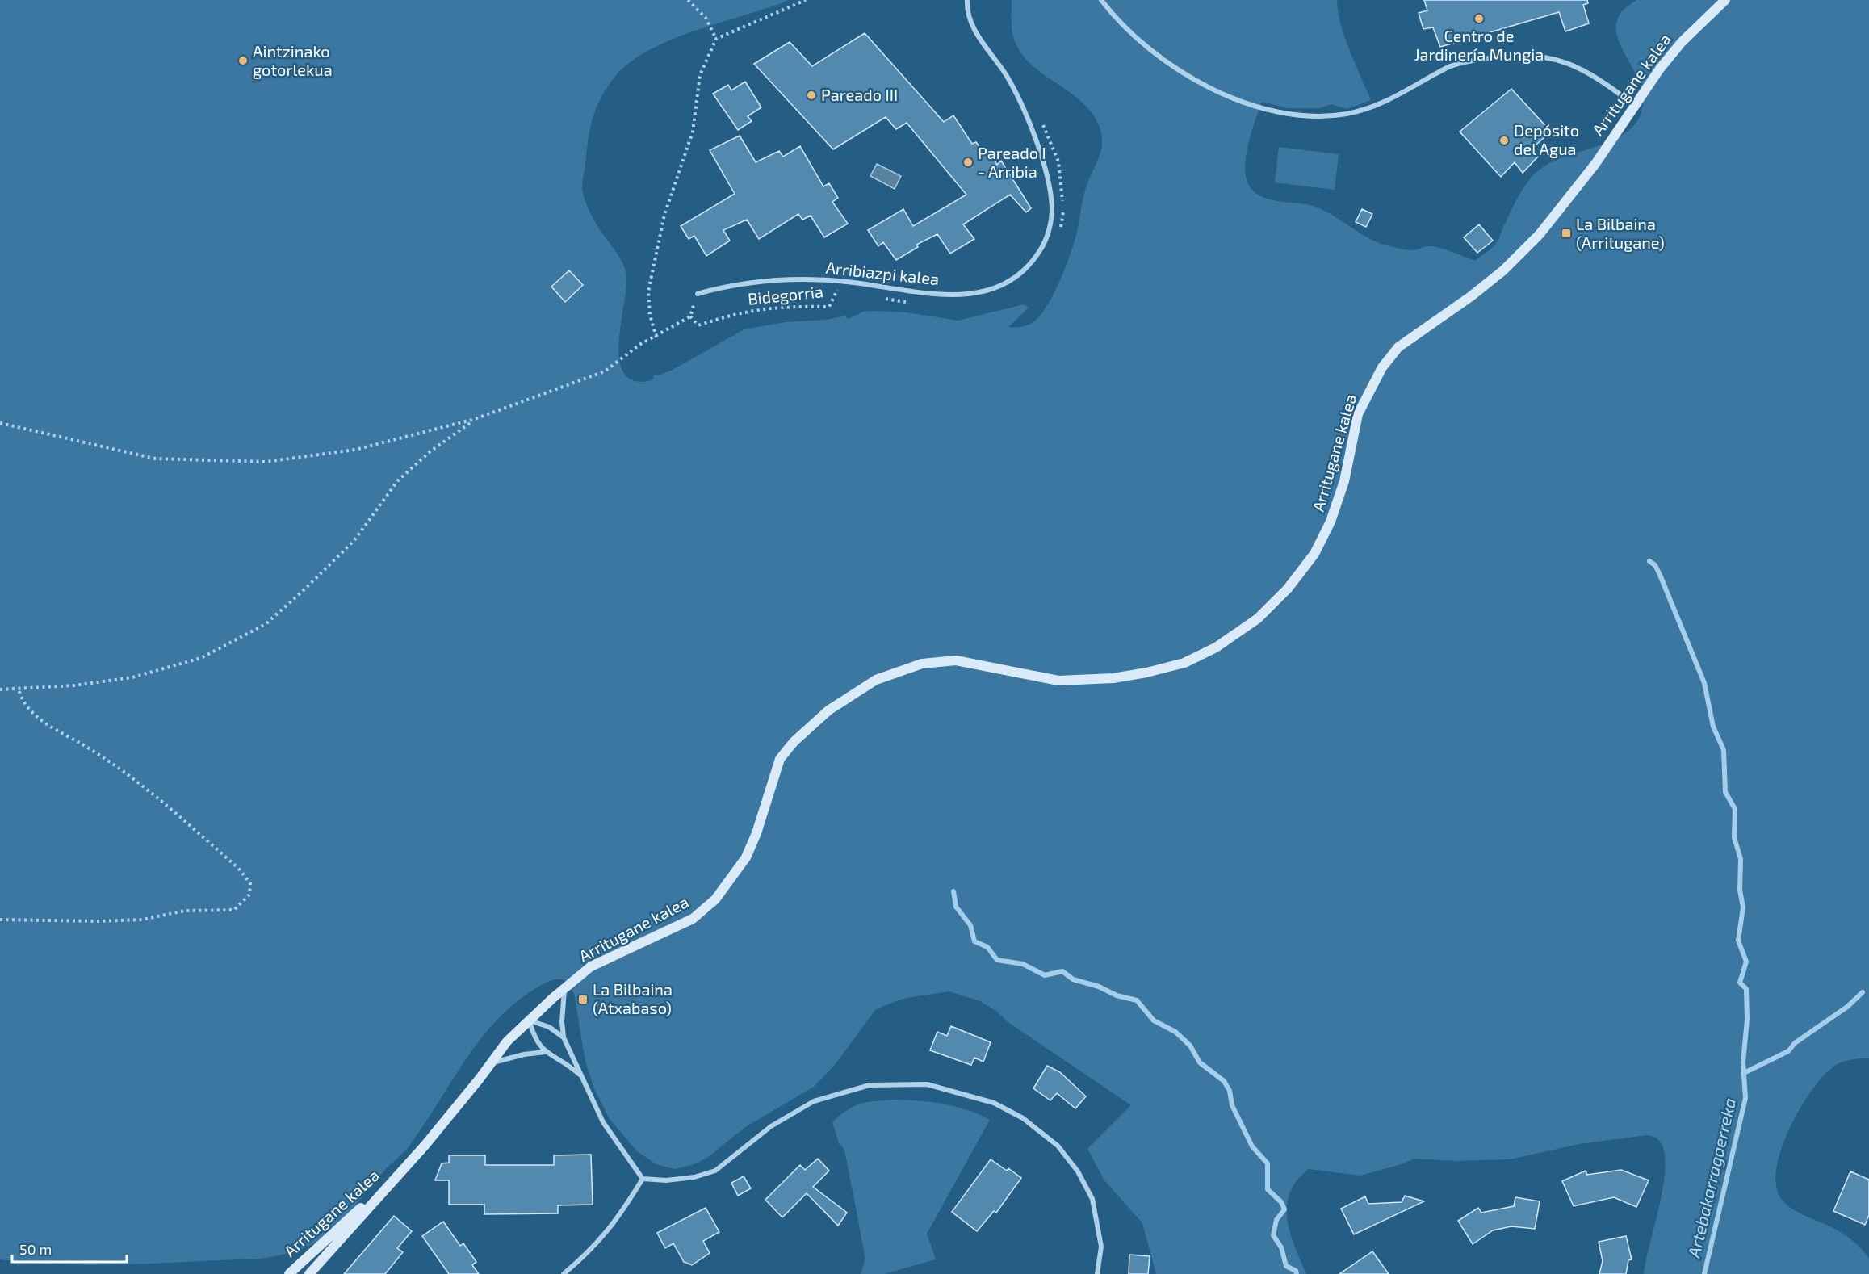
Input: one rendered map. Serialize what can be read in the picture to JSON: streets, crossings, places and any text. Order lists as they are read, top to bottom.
{
  "streets": {
    "street": ["Arritugane kalea", "Arribiazpi kalea"],
    "path": ["Bidegorria"]
  },
  "water": ["Artebakarragaerreka"],
  "places": {
    "other": [
      "Centro de Jardinería Mungia",
      "Aintzinako gotorlekua",
      "Pareado III",
      "Depósito del Agua",
      "Pareado I - Arribia"
    ],
    "transit": ["La Bilbaina (Arritugane)", "La Bilbaina (Atxabaso)"]
  },
  "scale_bar": "50 m"
}
